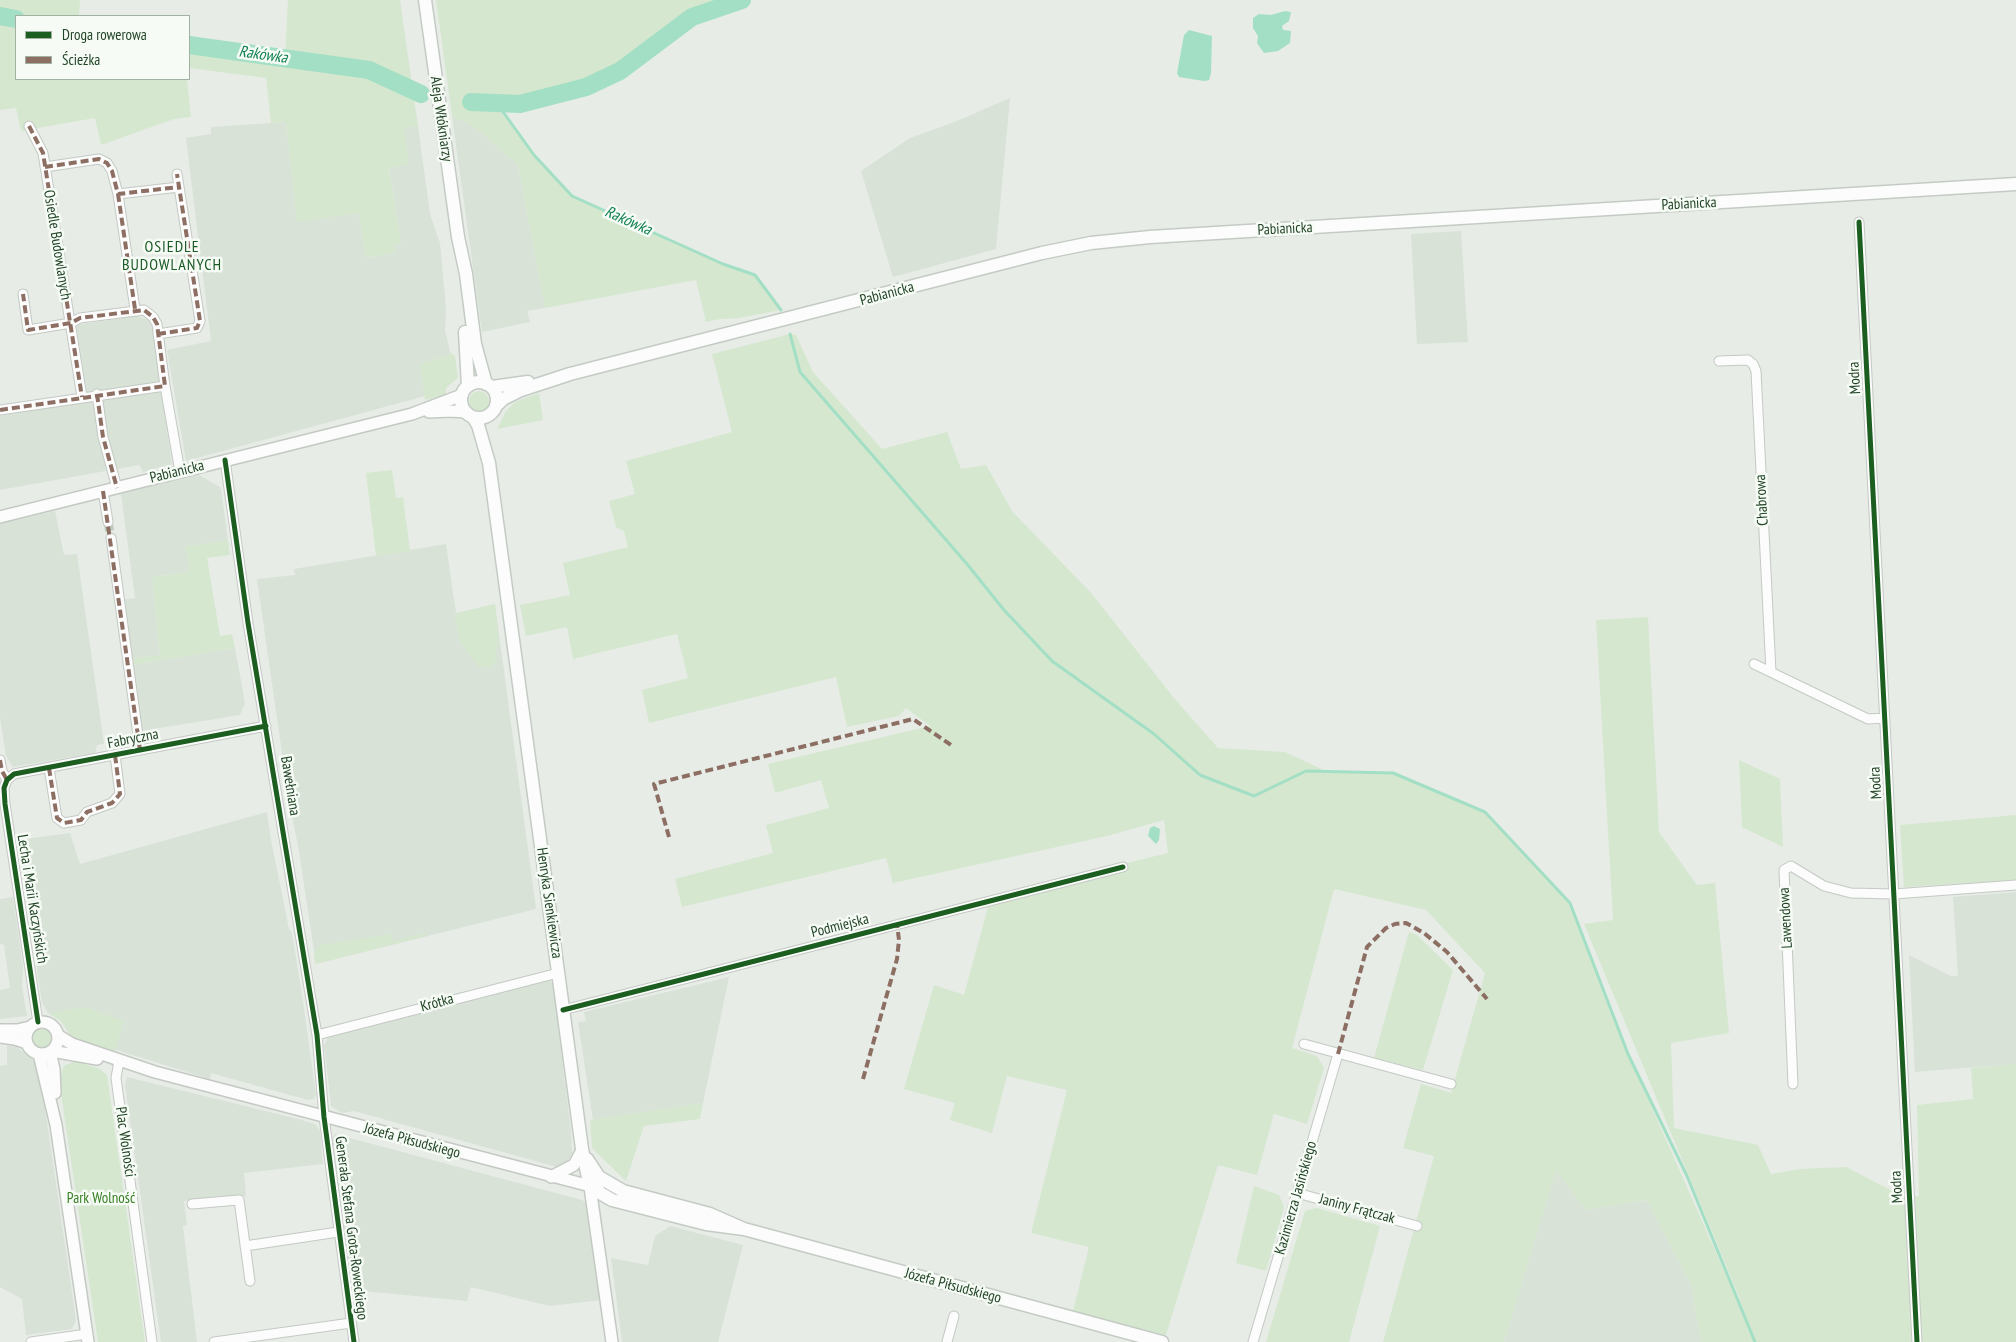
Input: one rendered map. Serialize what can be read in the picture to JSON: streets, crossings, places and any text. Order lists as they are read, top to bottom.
{
  "streets": {
    "main road": [
      "Aleja Włókniarzy",
      "Pabianicka",
      "Henryka Sienkiewicza",
      "Józefa Piłsudskiego"
    ],
    "street": [
      "Osiedle Budowlanych",
      "Modra",
      "Chabrowa",
      "Fabryczna",
      "Bawełniana",
      "Lecha i Marii Kaczyńskich",
      "Lawendowa",
      "Podmiejska",
      "Krótka",
      "Plac Wolności",
      "Kazimierza Jasińskiego",
      "Janiny Frątczak",
      "Generała Stefana Grota-Roweckiego"
    ]
  },
  "crossings": [
    ["Aleja Włókniarzy", "Pabianicka"],
    ["Aleja Włókniarzy", "Henryka Sienkiewicza"],
    ["Pabianicka", "Bawełniana"],
    ["Pabianicka", "Henryka Sienkiewicza"],
    ["Modra", "Lawendowa"],
    ["Fabryczna", "Bawełniana"],
    ["Fabryczna", "Lecha i Marii Kaczyńskich"],
    ["Bawełniana", "Krótka"],
    ["Bawełniana", "Józefa Piłsudskiego"],
    ["Bawełniana", "Generała Stefana Grota-Roweckiego"],
    ["Lecha i Marii Kaczyńskich", "Józefa Piłsudskiego"],
    ["Henryka Sienkiewicza", "Podmiejska"],
    ["Henryka Sienkiewicza", "Krótka"],
    ["Henryka Sienkiewicza", "Józefa Piłsudskiego"],
    ["Józefa Piłsudskiego", "Plac Wolności"],
    ["Józefa Piłsudskiego", "Generała Stefana Grota-Roweckiego"],
    ["Kazimierza Jasińskiego", "Janiny Frątczak"]
  ],
  "districts": ["OSIEDLE BUDOWLANYCH"],
  "water": ["Rakówka"],
  "parks": ["Park Wolność"],
  "legend": ["Droga rowerowa", "Ścieżka"]
}
